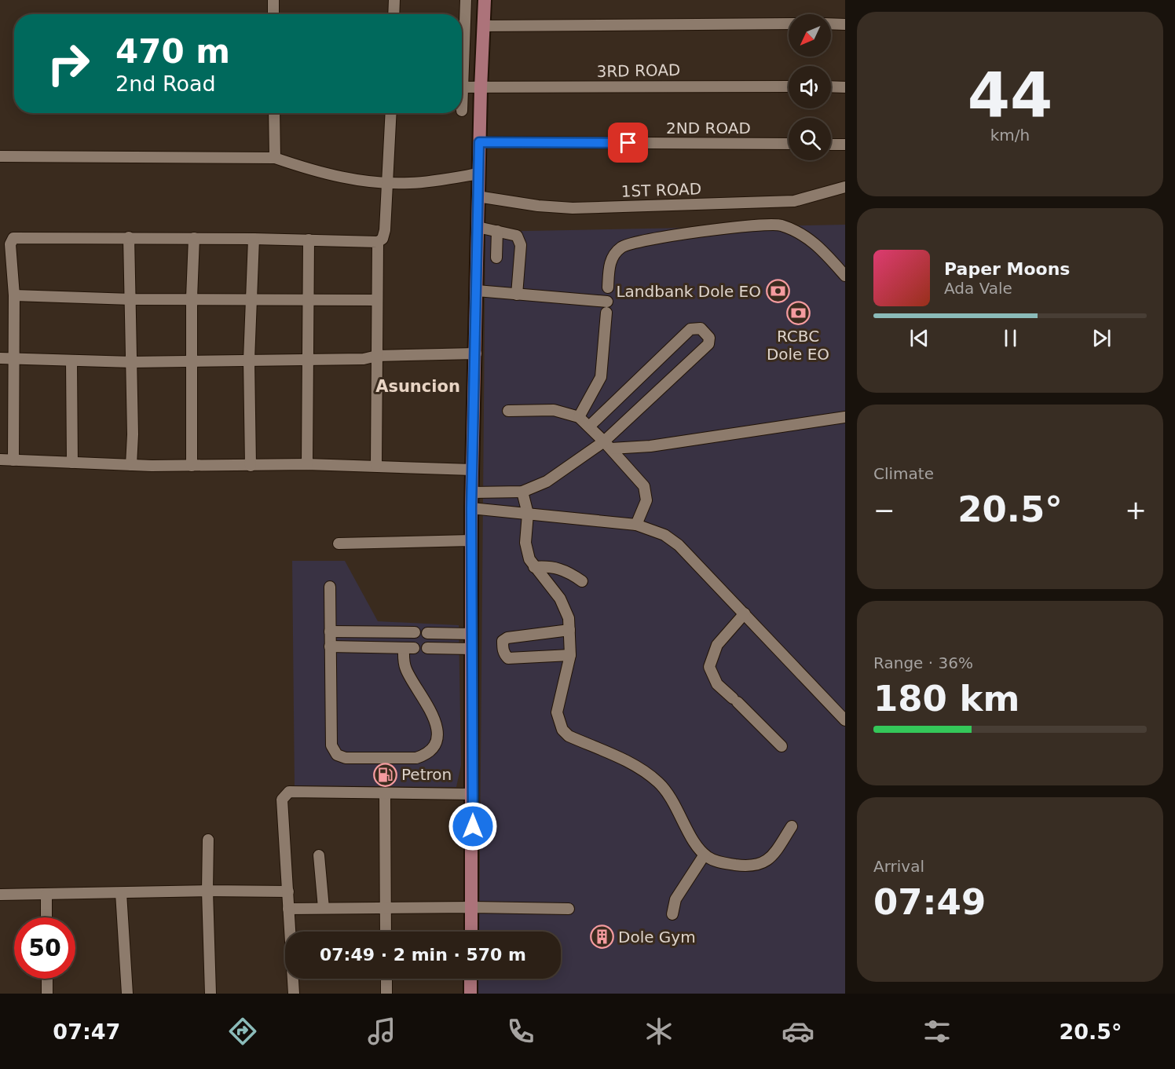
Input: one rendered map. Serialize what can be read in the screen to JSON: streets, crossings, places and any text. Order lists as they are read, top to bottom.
{
  "streets": {
    "street": ["3RD ROAD", "2ND ROAD", "1ST ROAD"]
  },
  "districts": ["Asuncion"],
  "places": {
    "bank": ["Landbank Dole EO", "RCBC Dole EO"],
    "fuel station": ["Petron"],
    "building": ["Dole Gym"]
  },
  "north": "bottom left",
  "page": {
    "tile": [
      ["44", "km/h"],
      "Climate",
      ["Range · 36%", "180 km"],
      ["Arrival", "07:49"]
    ],
    "turn": ["470 m", "2nd Road"],
    "song": ["Paper Moons", "Ada Vale"],
    "heat": ["−", "20.5°", "+"],
    "limit": "50",
    "trip": "07:49 · 2 min · 570 m",
    "tabs": ["07:47", "20.5°"]
  }
}
